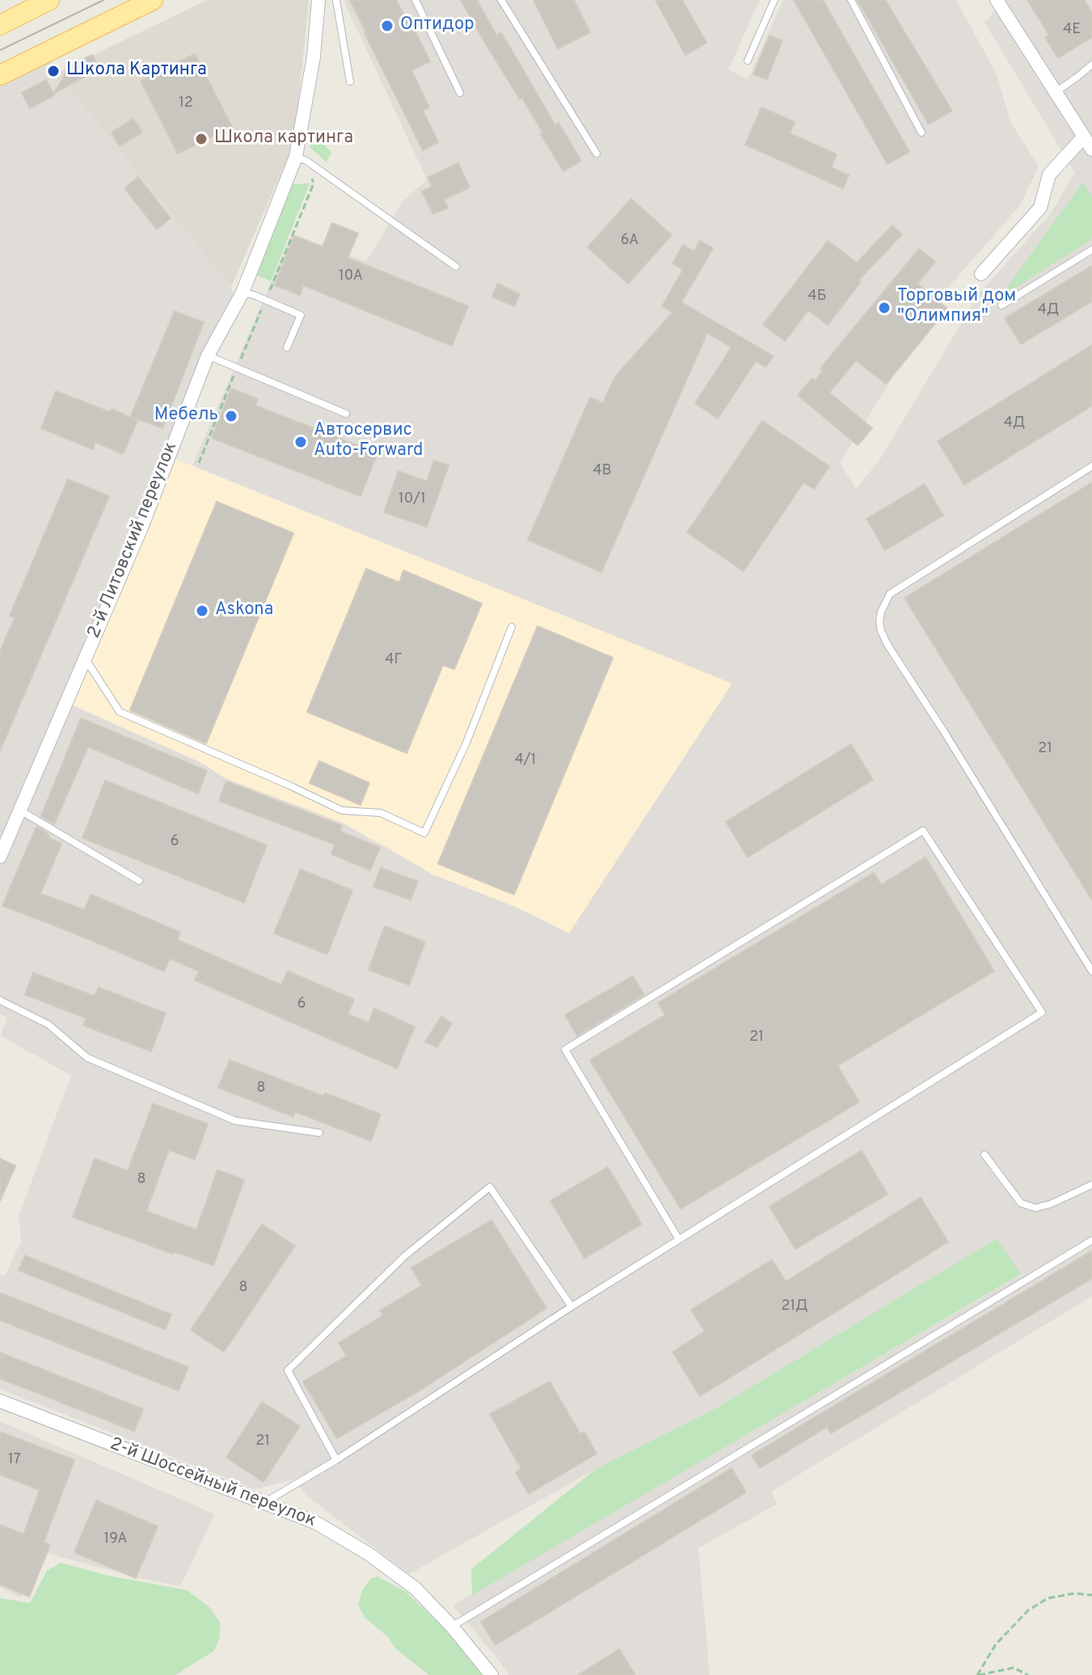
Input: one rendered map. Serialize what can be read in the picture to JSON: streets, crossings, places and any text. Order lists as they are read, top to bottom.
{
  "streets": {
    "street": ["2-й Литовский переулок", "2-й Шоссейный переулок"]
  },
  "places": [
    "Оптидор",
    "Школа Картинга",
    "Школа картинга",
    "Торговый дом \"Олимпия\"",
    "Мебель",
    "Автосервис Auto-Forward",
    "Askona"
  ],
  "house_numbers": [
    "4Е",
    "12",
    "6А",
    "10А",
    "4Б",
    "4Д",
    "4Д",
    "4В",
    "10/1",
    "4Г",
    "21",
    "4/1",
    "6",
    "6",
    "21",
    "8",
    "8",
    "8",
    "21Д",
    "21",
    "17",
    "19А"
  ]
}
